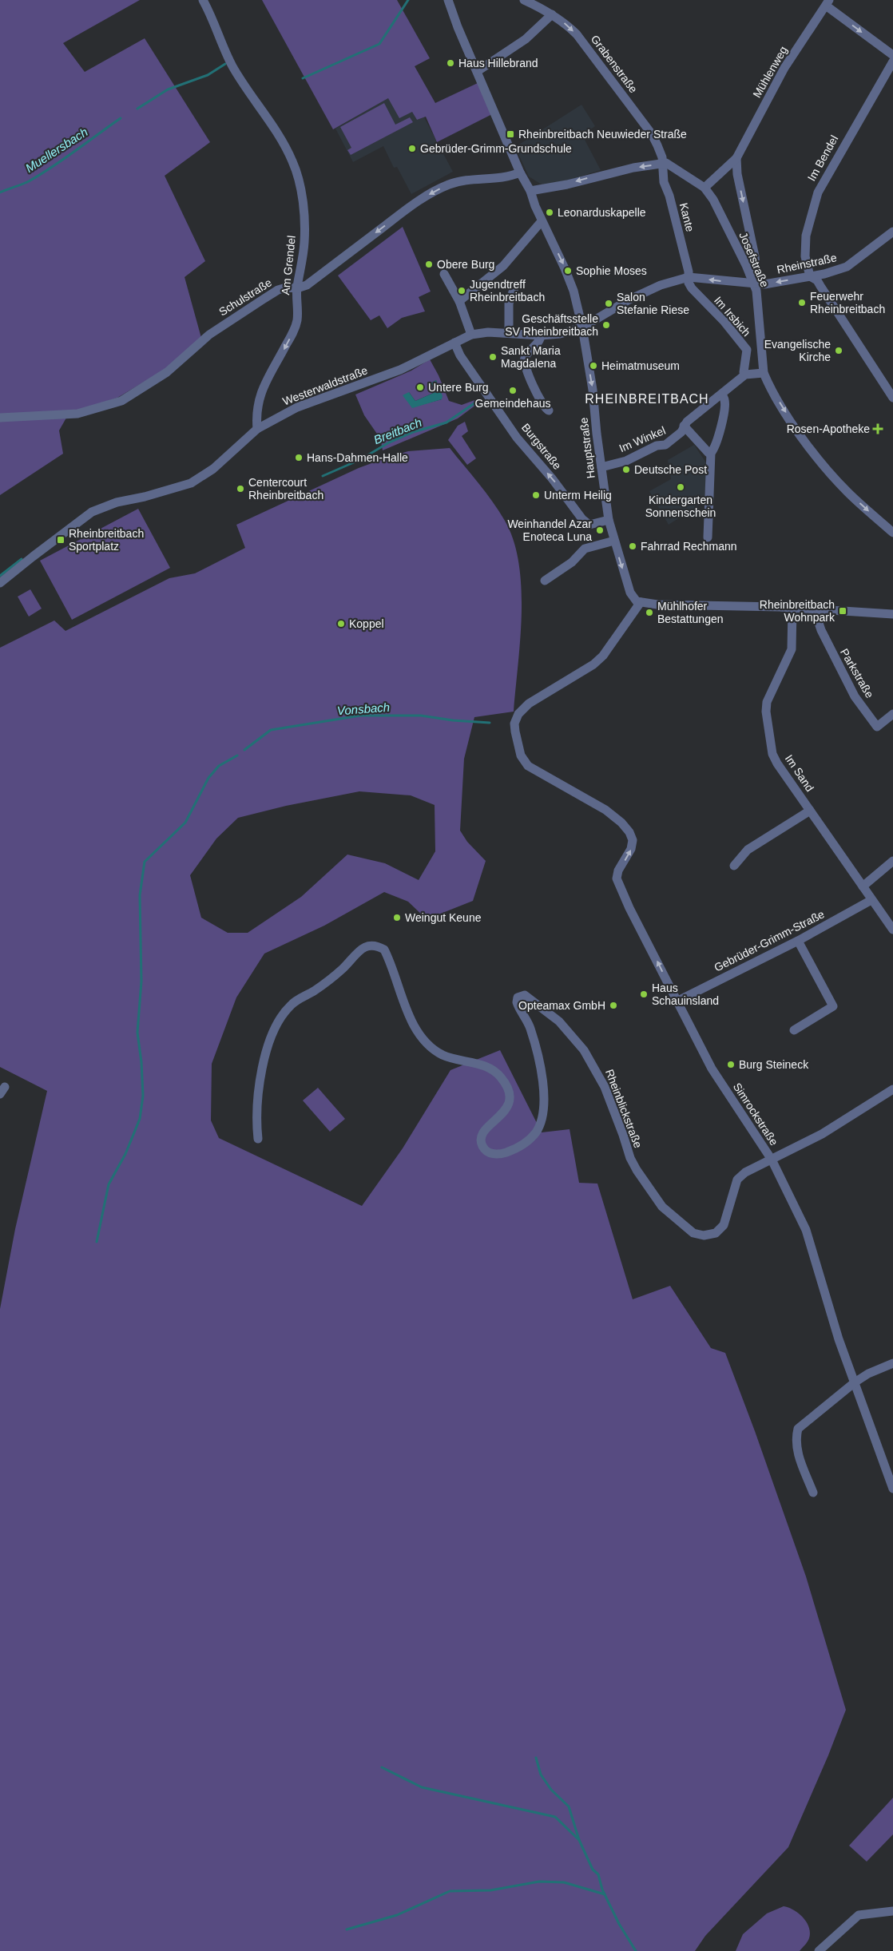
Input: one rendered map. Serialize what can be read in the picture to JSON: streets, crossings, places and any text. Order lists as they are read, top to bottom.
{
  "streets": {
    "street": [
      "Grabenstraße",
      "Mühlenweg",
      "Im Bendel",
      "Kante",
      "Josefstraße",
      "Rheinstraße",
      "Am Grendel",
      "Schulstraße",
      "Im Irsbich",
      "Westerwaldstraße",
      "Im Winkel",
      "Burgstraße",
      "Hauptstraße",
      "Parkstraße",
      "Im Sand",
      "Gebrüder-Grimm-Straße",
      "Rheinblickstraße",
      "Simrockstraße"
    ]
  },
  "crossings": [
    ["Grabenstraße", "Kante"],
    ["Grabenstraße", "Josefstraße"],
    ["Mühlenweg", "Josefstraße"],
    ["Im Bendel", "Rheinstraße"],
    ["Kante", "Josefstraße"],
    ["Kante", "Rheinstraße"],
    ["Kante", "Im Irsbich"],
    ["Josefstraße", "Rheinstraße"],
    ["Josefstraße", "Hauptstraße"],
    ["Rheinstraße", "Im Irsbich"],
    ["Rheinstraße", "Westerwaldstraße"],
    ["Rheinstraße", "Hauptstraße"],
    ["Am Grendel", "Schulstraße"],
    ["Am Grendel", "Westerwaldstraße"],
    ["Schulstraße", "Hauptstraße"],
    ["Im Irsbich", "Im Winkel"],
    ["Westerwaldstraße", "Burgstraße"],
    ["Im Winkel", "Hauptstraße"],
    ["Burgstraße", "Hauptstraße"],
    ["Hauptstraße", "Simrockstraße"],
    ["Im Sand", "Gebrüder-Grimm-Straße"],
    ["Gebrüder-Grimm-Straße", "Simrockstraße"],
    ["Rheinblickstraße", "Simrockstraße"]
  ],
  "one_way": [
    "Grabenstraße",
    "Schulstraße",
    "Burgstraße",
    "Hauptstraße"
  ],
  "districts": ["RHEINBREITBACH"],
  "water": ["Muellersbach", "Breitbach", "Vonsbach"],
  "places": {
    "other": [
      "Haus Hillebrand",
      "Gebrüder-Grimm-Grundschule",
      "Leonarduskapelle",
      "Obere Burg",
      "Sophie Moses",
      "Jugendtreff Rheinbreitbach",
      "Feuerwehr Rheinbreitbach",
      "Salon Stefanie Riese",
      "Geschäftsstelle SV Rheinbreitbach",
      "Evangelische Kirche",
      "Sankt Maria Magdalena",
      "Heimatmuseum",
      "Untere Burg",
      "Gemeindehaus",
      "Hans-Dahmen-Halle",
      "Deutsche Post",
      "Kindergarten Sonnenschein",
      "Centercourt Rheinbreitbach",
      "Unterm Heilig",
      "Weinhandel Azar Enoteca Luna",
      "Fahrrad Rechmann",
      "Mühlhofer Bestattungen",
      "Koppel",
      "Weingut Keune",
      "Haus Schauinsland",
      "Opteamax GmbH",
      "Burg Steineck"
    ],
    "transit": ["Rheinbreitbach Neuwieder Straße", "Rheinbreitbach Sportplatz", "Rheinbreitbach Wohnpark"],
    "health": ["Rosen-Apotheke"]
  }
}
